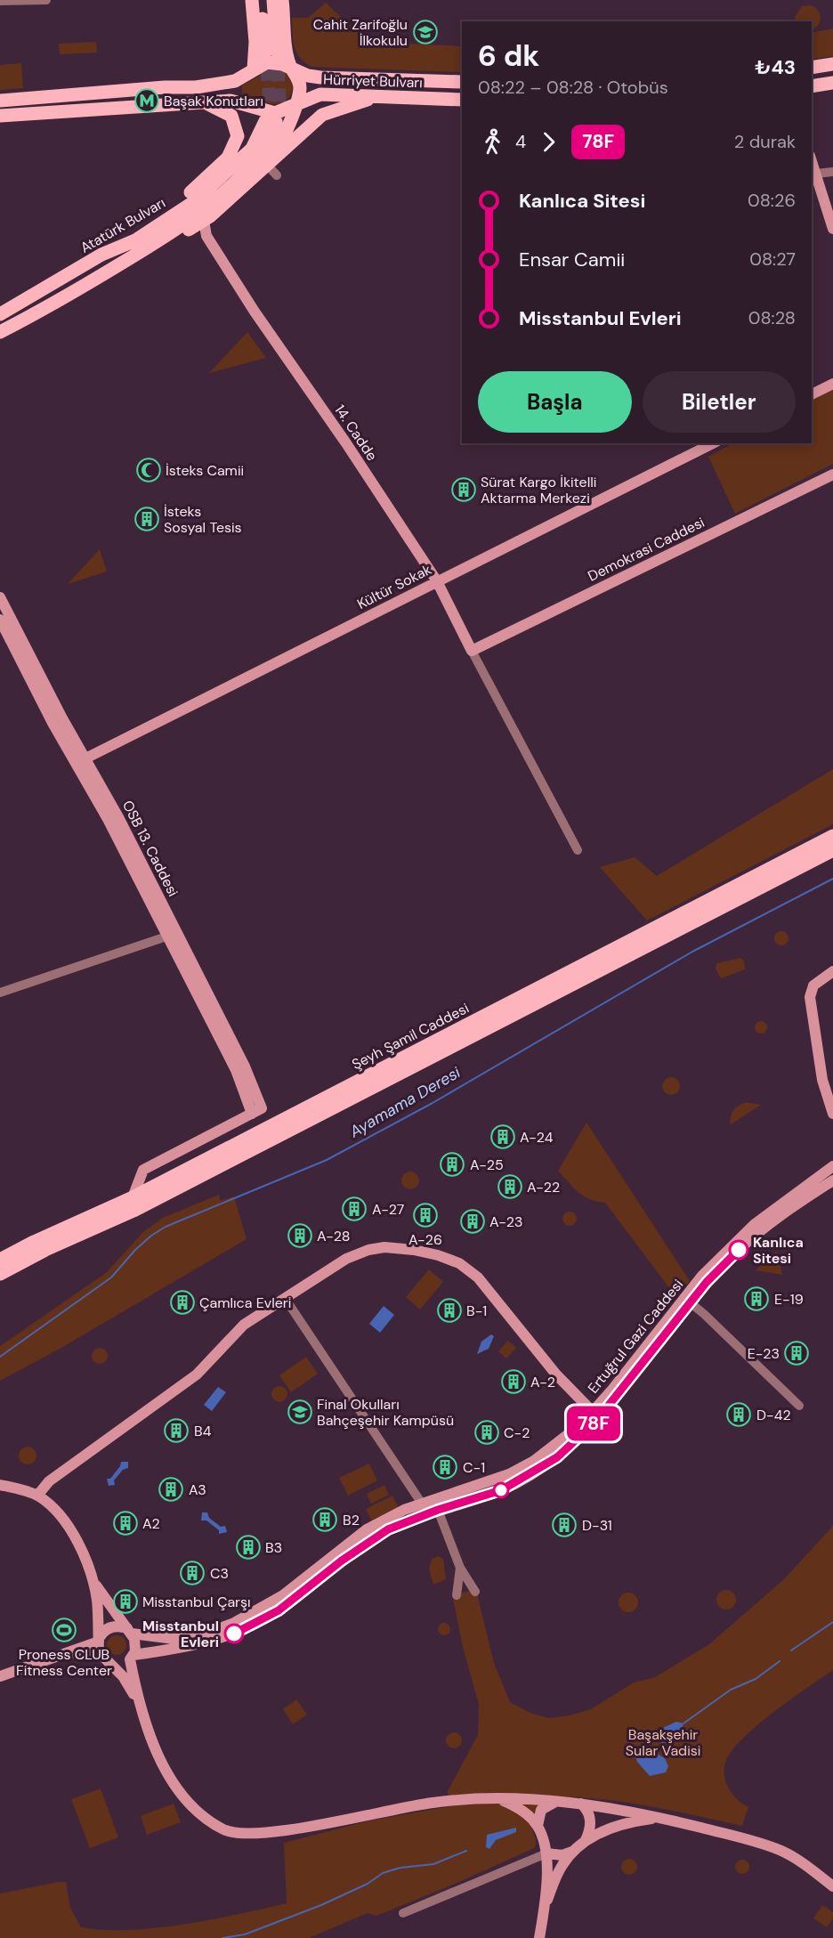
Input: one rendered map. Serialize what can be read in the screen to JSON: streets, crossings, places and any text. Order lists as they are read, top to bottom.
{
  "streets": {
    "main road": ["Hürriyet Bulvarı", "Atatürk Bulvarı", "Şeyh Şamil Caddesi"],
    "street": [
      "14. Cadde",
      "Demokrasi Caddesi",
      "Kültür Sokak",
      "OSB 13. Caddesi",
      "Ertuğrul Gazi Caddesi"
    ]
  },
  "crossings": [
    ["14. Cadde", "Demokrasi Caddesi"],
    ["14. Cadde", "Kültür Sokak"],
    ["Kültür Sokak", "OSB 13. Caddesi"]
  ],
  "water": ["Ayamama Deresi"],
  "parks": ["Başakşehir Sular Vadisi"],
  "places": {
    "school or university": ["Cahit Zarifoğlu İlkokulu", "Final Okulları Bahçeşehir Kampüsü"],
    "metro station": ["Başak Konutları"],
    "mosque": ["İsteks Camii"],
    "building": [
      "Sürat Kargo İkitelli Aktarma Merkezi",
      "İsteks Sosyal Tesis",
      "A-24",
      "A-25",
      "A-22",
      "A-27",
      "A-26",
      "A-23",
      "A-28",
      "E-19",
      "Çamlıca Evleri",
      "B-1",
      "E-23",
      "A-2",
      "D-42",
      "B4",
      "C-2",
      "C-1",
      "A3",
      "B2",
      "A2",
      "D-31",
      "B3",
      "C3",
      "Misstanbul Çarşı"
    ],
    "other": ["Kanlıca Sitesi", "Misstanbul Evleri"],
    "sports": ["Proness CLUB Fitness Center"]
  },
  "lines": ["bus line 78F"],
  "page": {
    "on_map": "78F",
    "heading": ["6 dk", "08:22 – 08:28 · Otobüs", "₺43"],
    "legs": ["4", "78F", "2 durak"],
    "list": [
      {
        "name": "Kanlıca Sitesi",
        "value": "08:26"
      },
      {
        "name": "Ensar Camii",
        "value": "08:27"
      },
      {
        "name": "Misstanbul Evleri",
        "value": "08:28"
      }
    ],
    "buttons": ["Başla", "Biletler"]
  }
}
